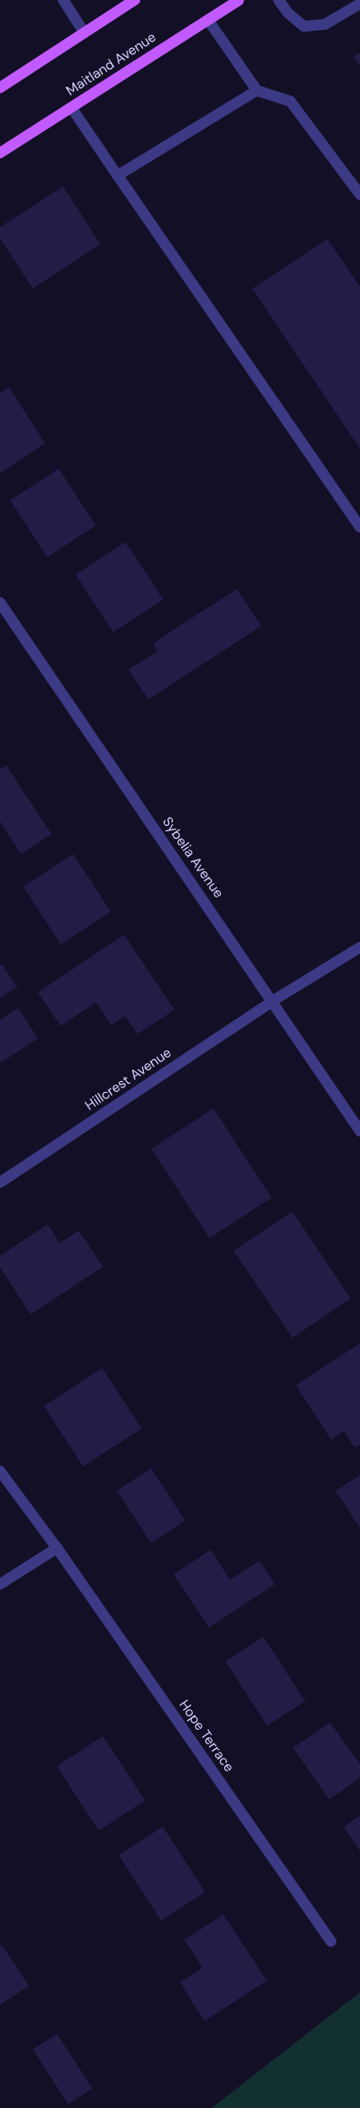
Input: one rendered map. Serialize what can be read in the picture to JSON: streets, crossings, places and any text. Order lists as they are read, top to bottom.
{
  "streets": {
    "main road": ["Maitland Avenue"],
    "street": ["Sybelia Avenue", "Hillcrest Avenue", "Hope Terrace"]
  },
  "crossings": [
    ["Sybelia Avenue", "Hillcrest Avenue"]
  ]
}
